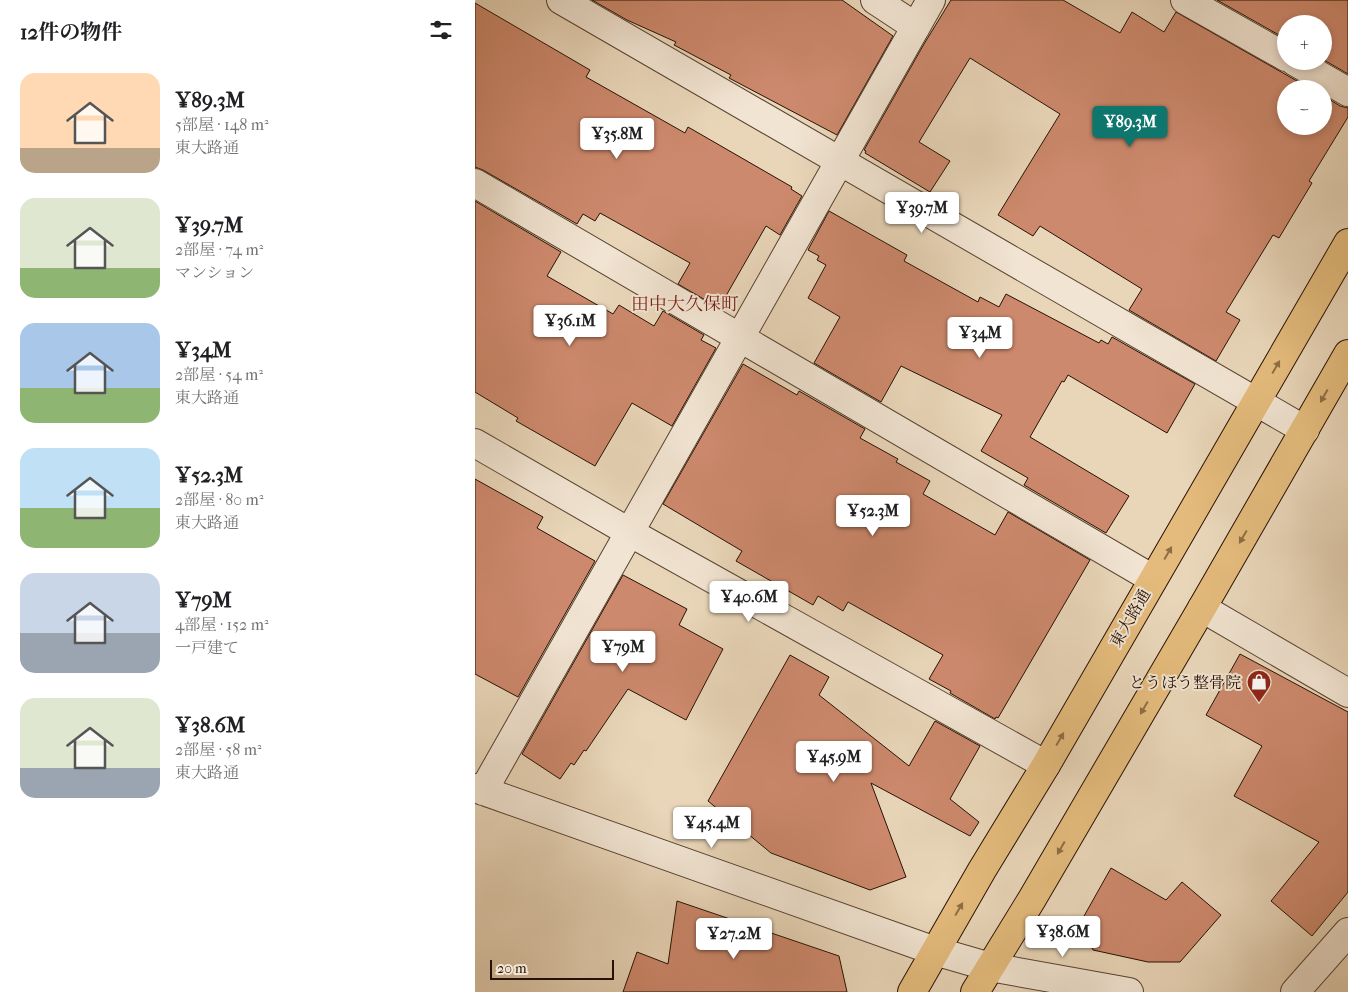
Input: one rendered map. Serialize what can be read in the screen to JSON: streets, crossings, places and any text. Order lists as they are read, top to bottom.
{
  "streets": {
    "main road": ["東大路通"]
  },
  "districts": ["田中大久保町"],
  "places": {
    "shop": ["とうほう整骨院"]
  },
  "scale_bar": "20 m",
  "page": {
    "heading": "12件の物件",
    "map_buttons": ["+", "−"],
    "list": [
      {
        "name": "¥89.3M",
        "note": "5部屋 · 148 m² · 東大路通"
      },
      {
        "name": "¥39.7M",
        "note": "2部屋 · 74 m² · マンション"
      },
      {
        "name": "¥34M",
        "note": "2部屋 · 54 m² · 東大路通"
      },
      {
        "name": "¥52.3M",
        "note": "2部屋 · 80 m² · 東大路通"
      },
      {
        "name": "¥79M",
        "note": "4部屋 · 152 m² · 一戸建て"
      },
      {
        "name": "¥38.6M",
        "note": "2部屋 · 58 m² · 東大路通"
      }
    ],
    "price": [
      "¥89.3M",
      "¥35.8M",
      "¥39.7M",
      "¥36.1M",
      "¥34M",
      "¥52.3M",
      "¥40.6M",
      "¥79M",
      "¥45.9M",
      "¥45.4M",
      "¥38.6M",
      "¥27.2M"
    ],
    "scale": "20 m"
  }
}
